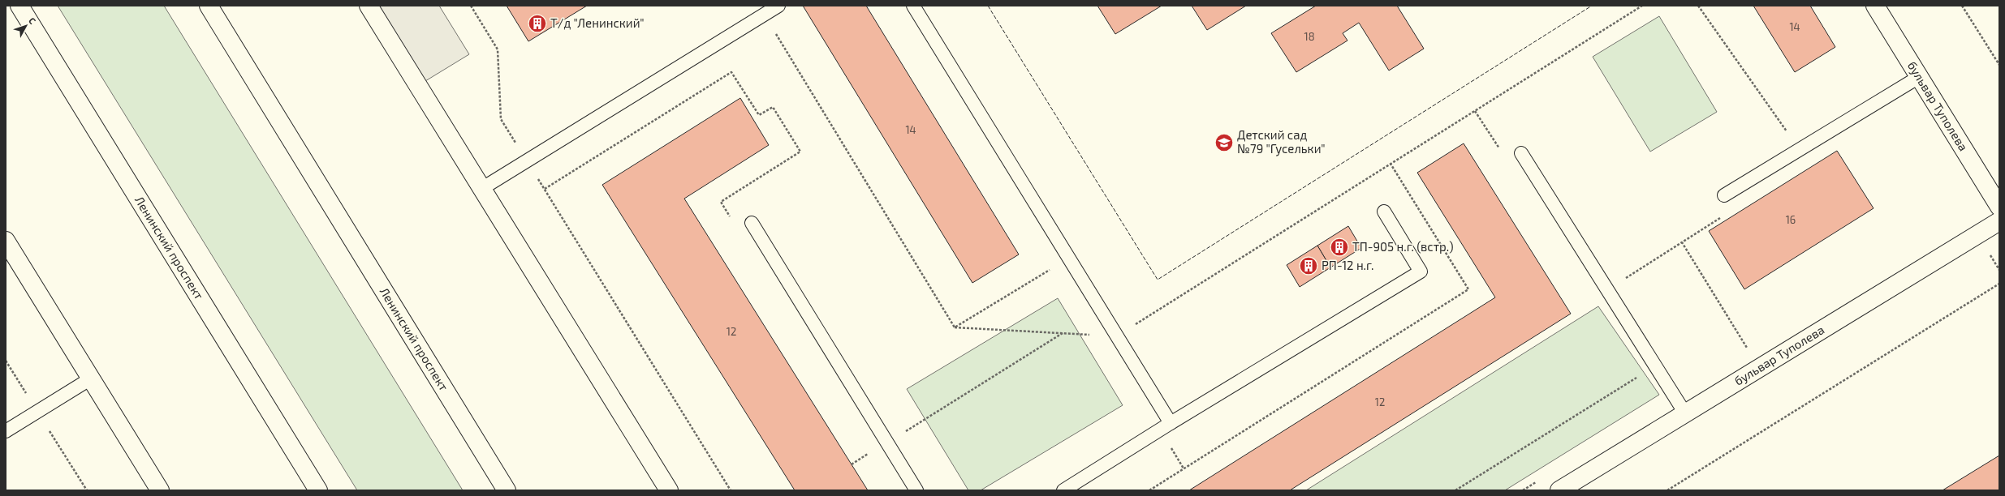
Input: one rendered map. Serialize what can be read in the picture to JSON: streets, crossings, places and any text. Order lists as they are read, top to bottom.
{
  "streets": {
    "street": ["бульвар Туполева", "Ленинский проспект"]
  },
  "places": {
    "building": ["Т/д \"Ленинский\"", "ТП-905 н.г. (встр.)", "РП-12 н.г."],
    "school or university": ["Детский сад №79 \"Гусельки\""]
  },
  "house_numbers": [
    "14",
    "18",
    "14",
    "16",
    "12",
    "12"
  ],
  "north": "top right"
}
